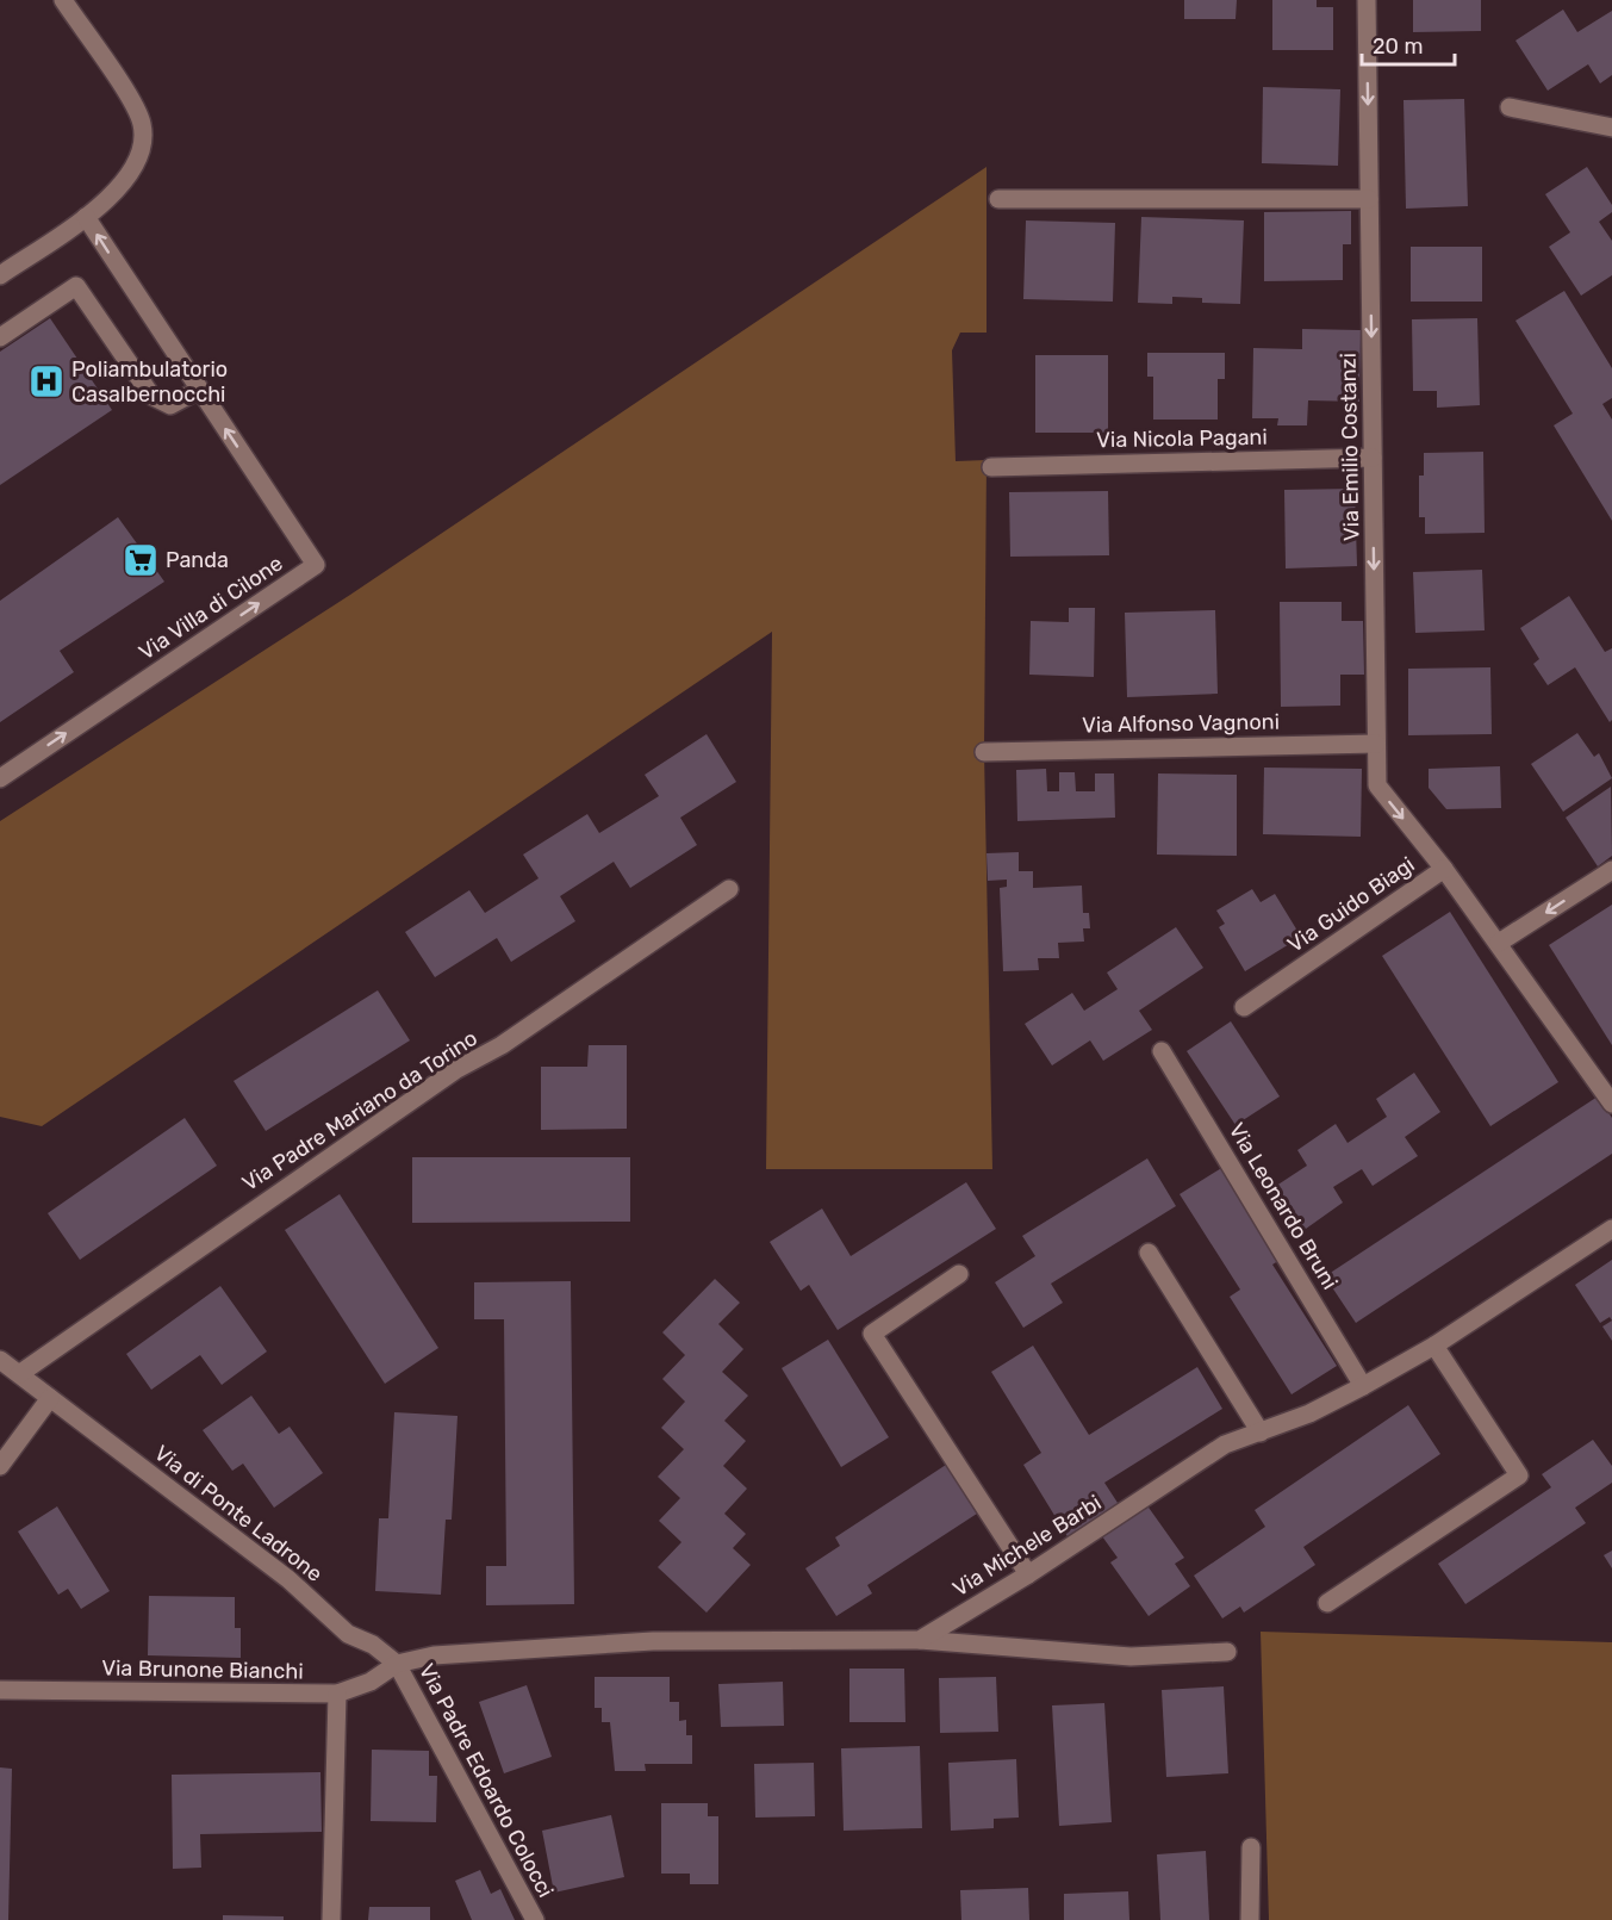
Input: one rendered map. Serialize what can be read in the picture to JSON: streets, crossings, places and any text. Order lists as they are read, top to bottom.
{
  "streets": {
    "street": [
      "Via Nicola Pagani",
      "Via Emilio Costanzi",
      "Via Villa di Cilone",
      "Via Alfonso Vagnoni",
      "Via Guido Biagi",
      "Via Padre Mariano da Torino",
      "Via Leonardo Bruni",
      "Via di Ponte Ladrone",
      "Via Michele Barbi",
      "Via Brunone Bianchi",
      "Via Padre Edoardo Colocci"
    ]
  },
  "crossings": [
    ["Via Nicola Pagani", "Via Emilio Costanzi"],
    ["Via Emilio Costanzi", "Via Alfonso Vagnoni"],
    ["Via Emilio Costanzi", "Via Guido Biagi"],
    ["Via Padre Mariano da Torino", "Via di Ponte Ladrone"],
    ["Via Leonardo Bruni", "Via Michele Barbi"],
    ["Via di Ponte Ladrone", "Via Brunone Bianchi"],
    ["Via di Ponte Ladrone", "Via Padre Edoardo Colocci"],
    ["Via Brunone Bianchi", "Via Padre Edoardo Colocci"]
  ],
  "one_way": ["Via Emilio Costanzi"],
  "places": {
    "hospital": ["Poliambulatorio Casalbernocchi"],
    "supermarket": ["Panda"]
  },
  "scale_bar": "20 m"
}
